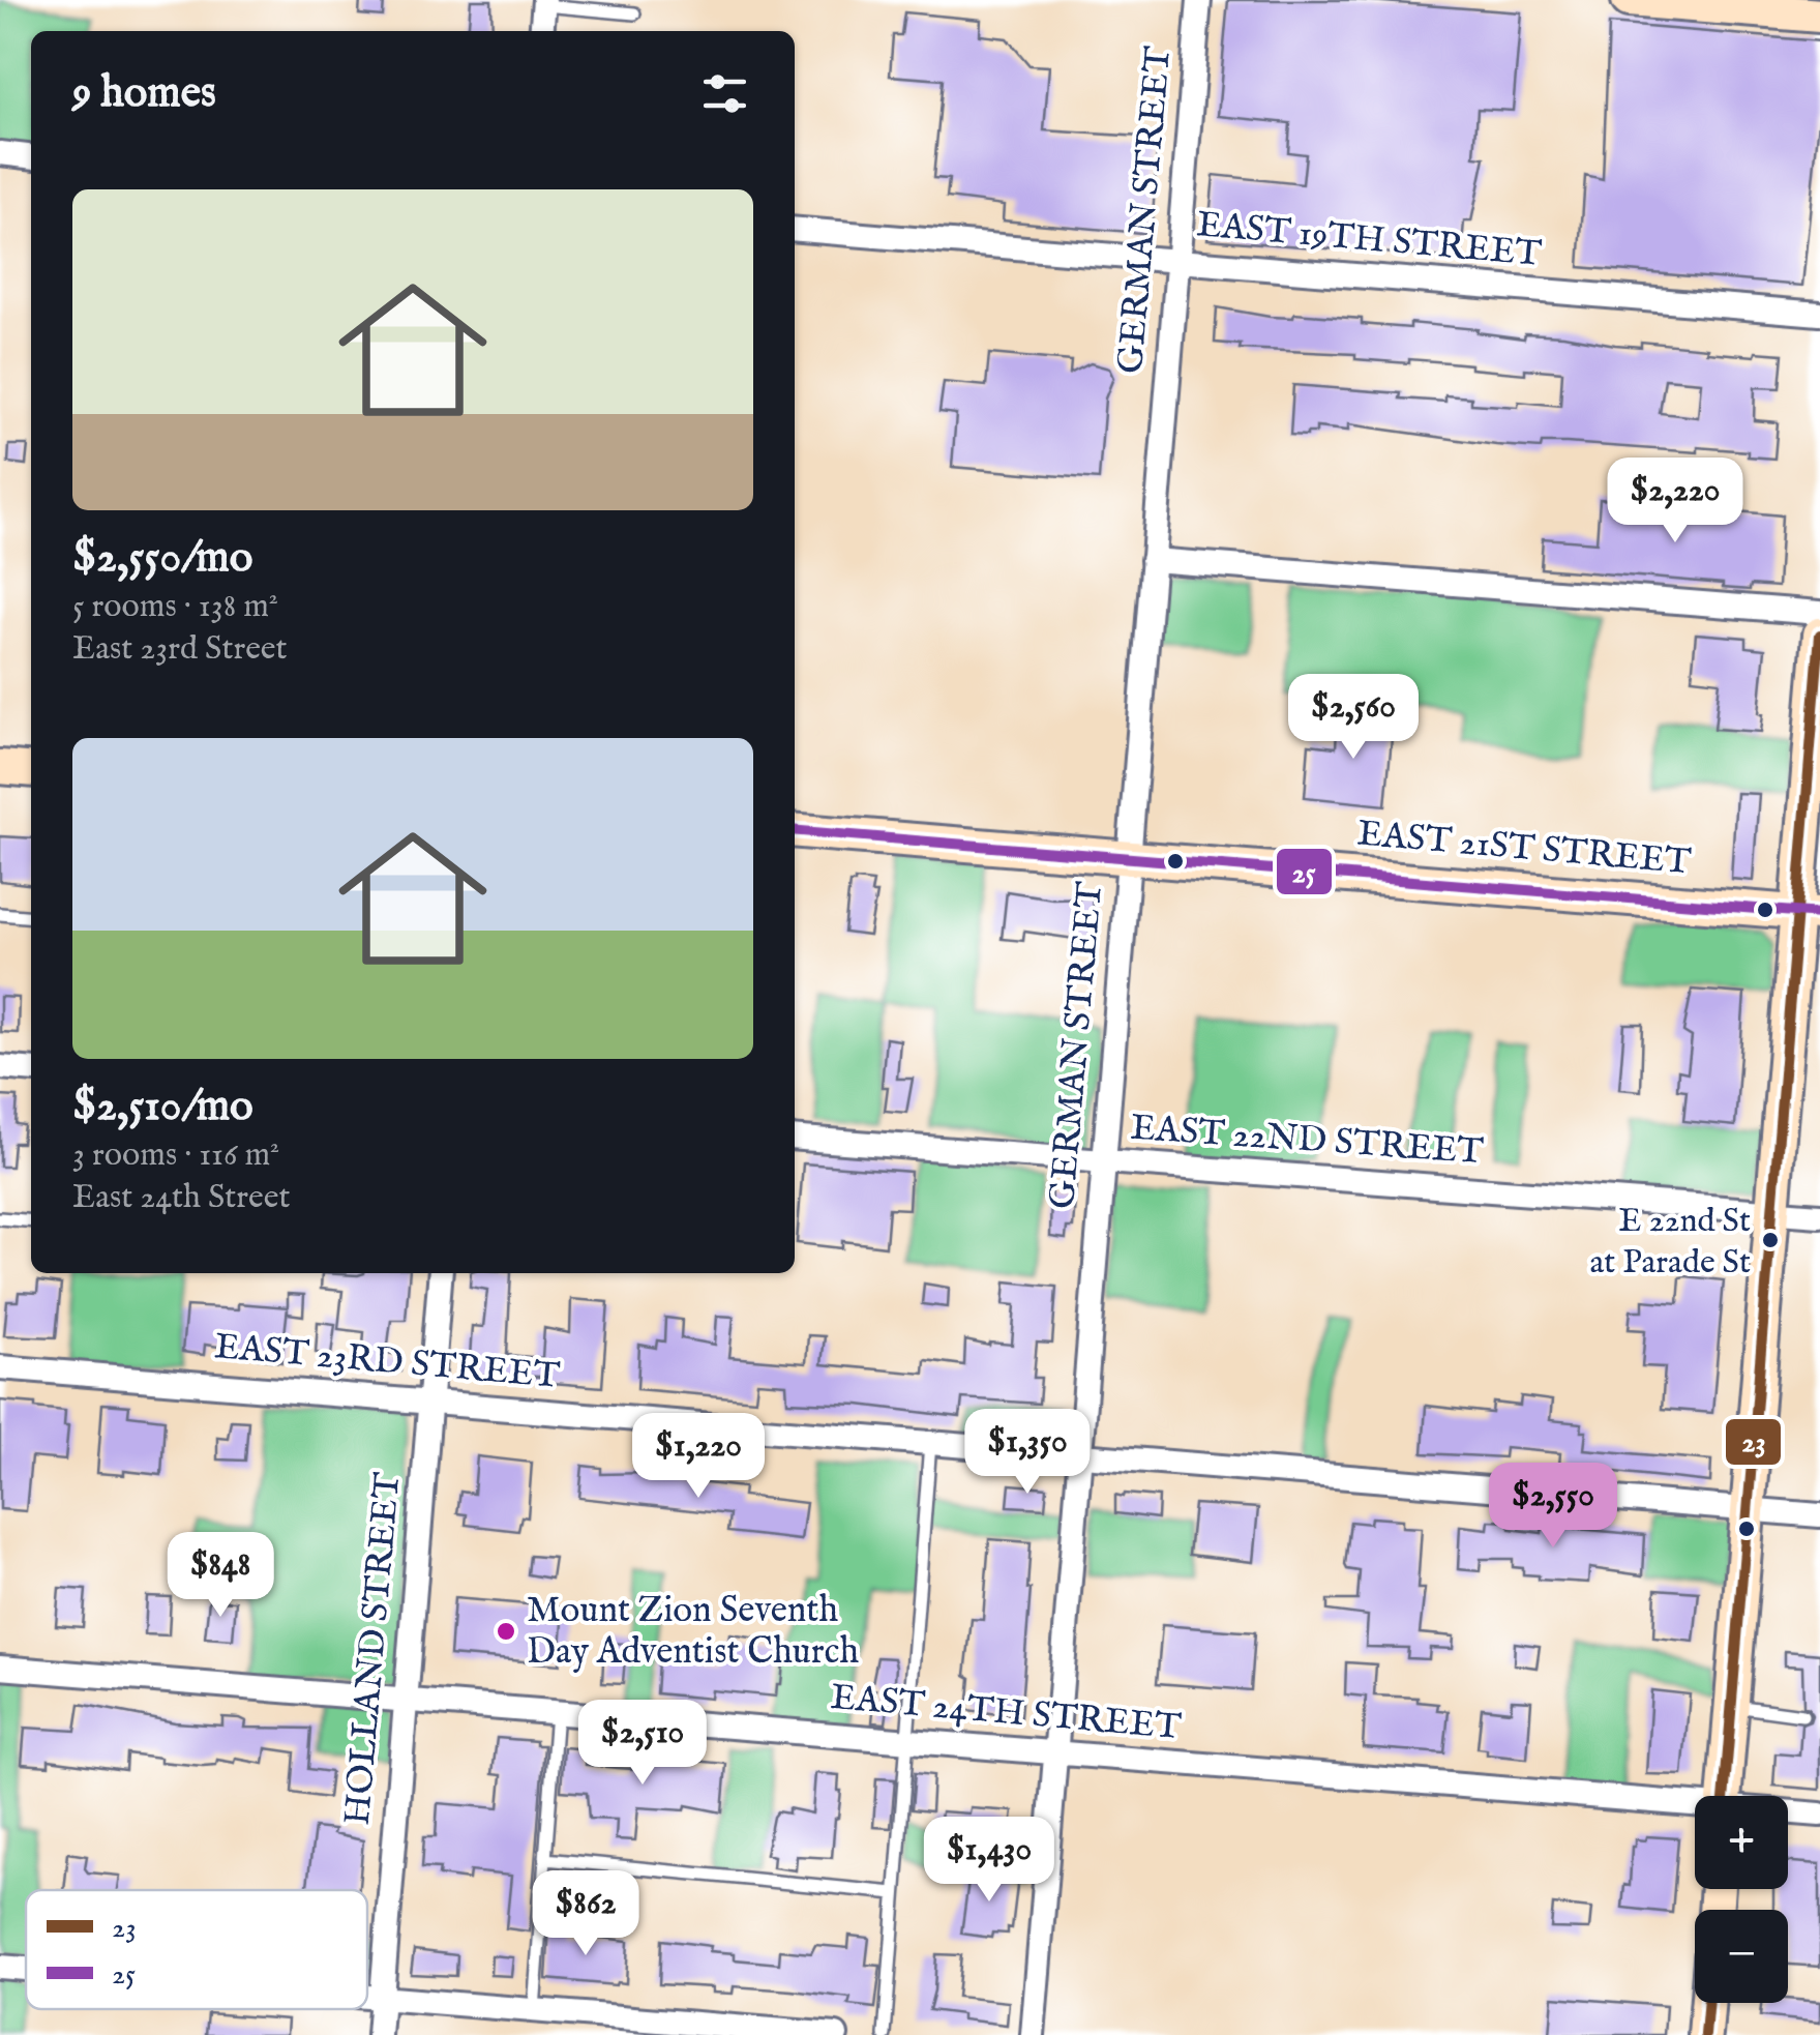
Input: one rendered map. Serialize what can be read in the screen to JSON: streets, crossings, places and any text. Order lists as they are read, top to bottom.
{
  "streets": {
    "main road": ["EAST 21ST STREET"],
    "street": [
      "GERMAN STREET",
      "EAST 19TH STREET",
      "EAST 22ND STREET",
      "EAST 23RD STREET",
      "HOLLAND STREET",
      "EAST 24TH STREET"
    ]
  },
  "crossings": [
    ["GERMAN STREET", "EAST 19TH STREET"],
    ["GERMAN STREET", "EAST 21ST STREET"],
    ["GERMAN STREET", "EAST 22ND STREET"],
    ["GERMAN STREET", "EAST 23RD STREET"],
    ["GERMAN STREET", "EAST 24TH STREET"],
    ["EAST 23RD STREET", "HOLLAND STREET"],
    ["HOLLAND STREET", "EAST 24TH STREET"]
  ],
  "places": ["E 22nd St at Parade St", "Mount Zion Seventh Day Adventist Church"],
  "lines": ["transit line 23", "transit line 25"],
  "legend": ["23", "25"],
  "page": {
    "heading": "9 homes",
    "list": [
      {
        "name": "$2,550/mo",
        "note": "5 rooms · 138 m² · East 23rd Street"
      },
      {
        "name": "$2,510/mo",
        "note": "3 rooms · 116 m² · East 24th Street"
      }
    ],
    "price": [
      "$2,220",
      "$2,560",
      "$1,350",
      "$1,220",
      "$2,550",
      "$848",
      "$2,510",
      "$1,430",
      "$862"
    ],
    "map_buttons": ["+", "−"]
  }
}
